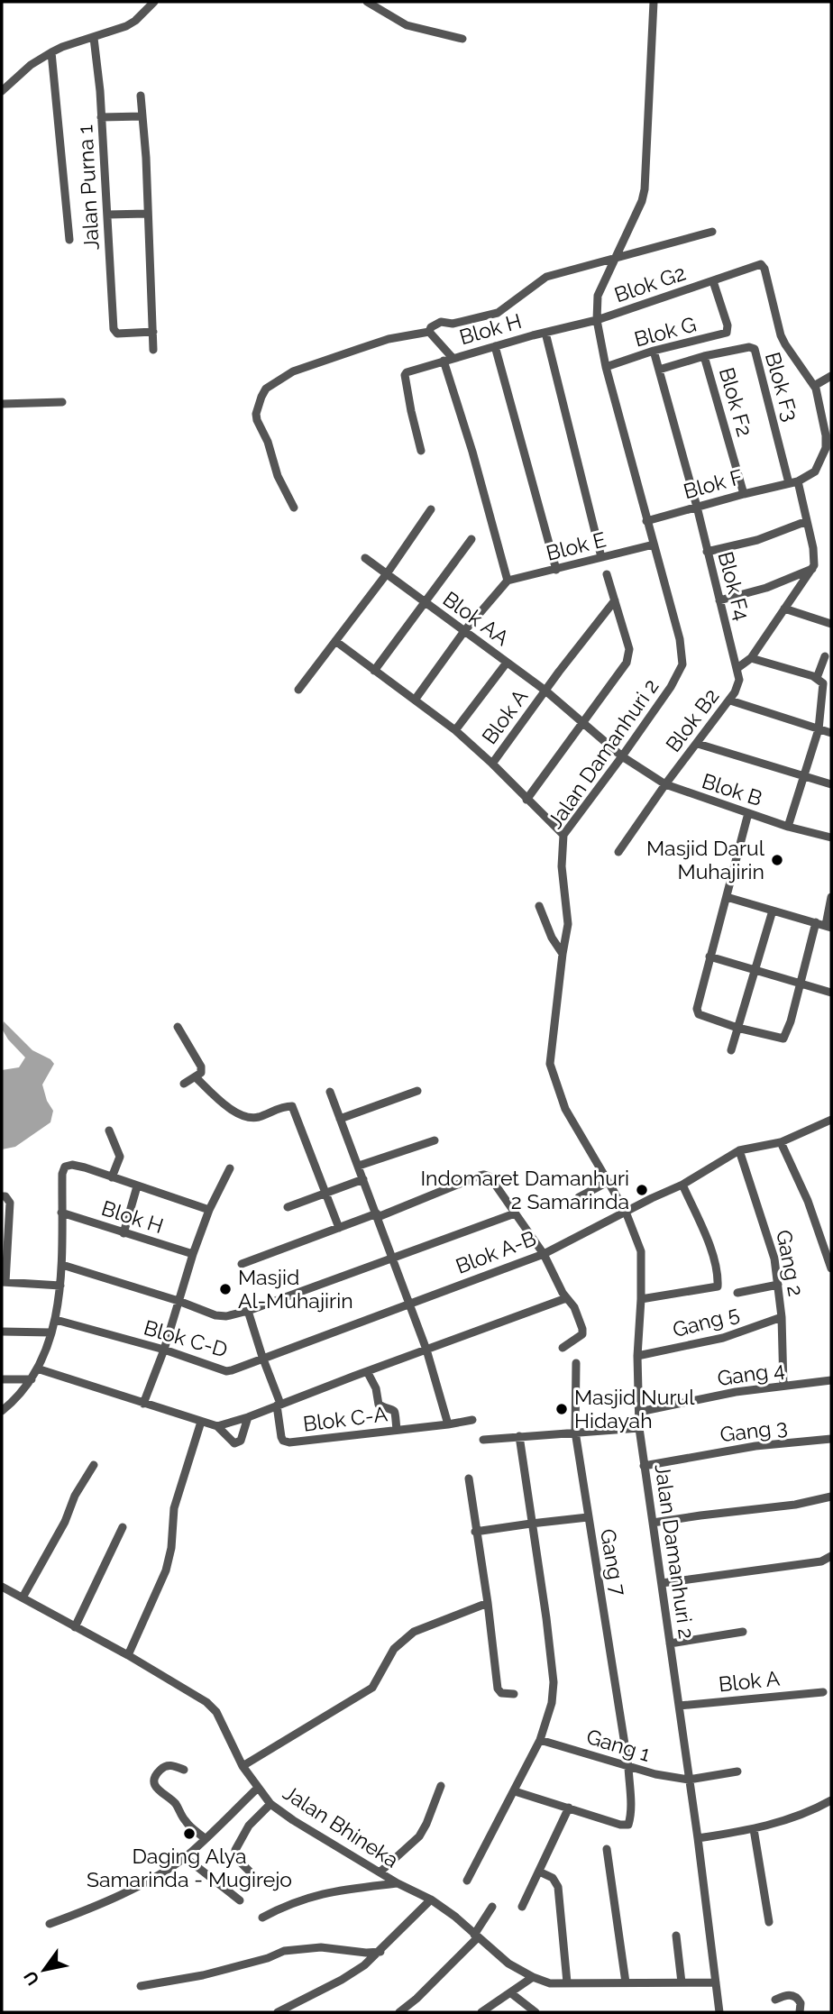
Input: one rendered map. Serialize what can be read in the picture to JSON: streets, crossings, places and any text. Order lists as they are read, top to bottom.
{
  "streets": {
    "street": [
      "Jalan Purna 1",
      "Blok G2",
      "Blok H",
      "Blok G",
      "Blok F3",
      "Blok F2",
      "Blok F",
      "Blok E",
      "Blok F4",
      "Blok AA",
      "Blok A",
      "Blok B2",
      "Jalan Damanhuri 2",
      "Blok B",
      "Blok A-B",
      "Gang 2",
      "Gang 5",
      "Blok C-D",
      "Gang 4",
      "Blok C-A",
      "Gang 3",
      "Gang 7",
      "Gang 1",
      "Jalan Bhineka"
    ]
  },
  "crossings": [
    ["Blok G2", "Blok H"],
    ["Blok G2", "Blok G"],
    ["Blok G2", "Jalan Damanhuri 2"],
    ["Blok H", "Jalan Damanhuri 2"],
    ["Blok G", "Blok F4"],
    ["Blok G", "Jalan Damanhuri 2"],
    ["Blok F3", "Blok F2"],
    ["Blok F3", "Blok F"],
    ["Blok F2", "Blok F"],
    ["Blok F", "Blok F4"],
    ["Blok F", "Jalan Damanhuri 2"],
    ["Blok E", "Jalan Damanhuri 2"],
    ["Blok F4", "Blok B2"],
    ["Blok AA", "Blok A"],
    ["Blok A", "Jalan Damanhuri 2"],
    ["Blok A", "Blok B"],
    ["Blok B2", "Blok B"],
    ["Jalan Damanhuri 2", "Blok B"],
    ["Jalan Damanhuri 2", "Blok A-B"],
    ["Jalan Damanhuri 2", "Gang 5"],
    ["Jalan Damanhuri 2", "Gang 4"],
    ["Jalan Damanhuri 2", "Gang 3"],
    ["Jalan Damanhuri 2", "Gang 1"],
    ["Jalan Damanhuri 2", "Jalan Bhineka"],
    ["Blok A-B", "Gang 2"],
    ["Blok A-B", "Blok C-D"],
    ["Gang 2", "Gang 5"],
    ["Gang 2", "Gang 4"],
    ["Gang 7", "Gang 1"]
  ],
  "places": [
    "Masjid Darul Muhajirin",
    "Indomaret Damanhuri 2 Samarinda",
    "Masjid Al-Muhajirin",
    "Masjid Nurul Hidayah",
    "Daging Alya Samarinda - Mugirejo"
  ],
  "north": "bottom left"
}
